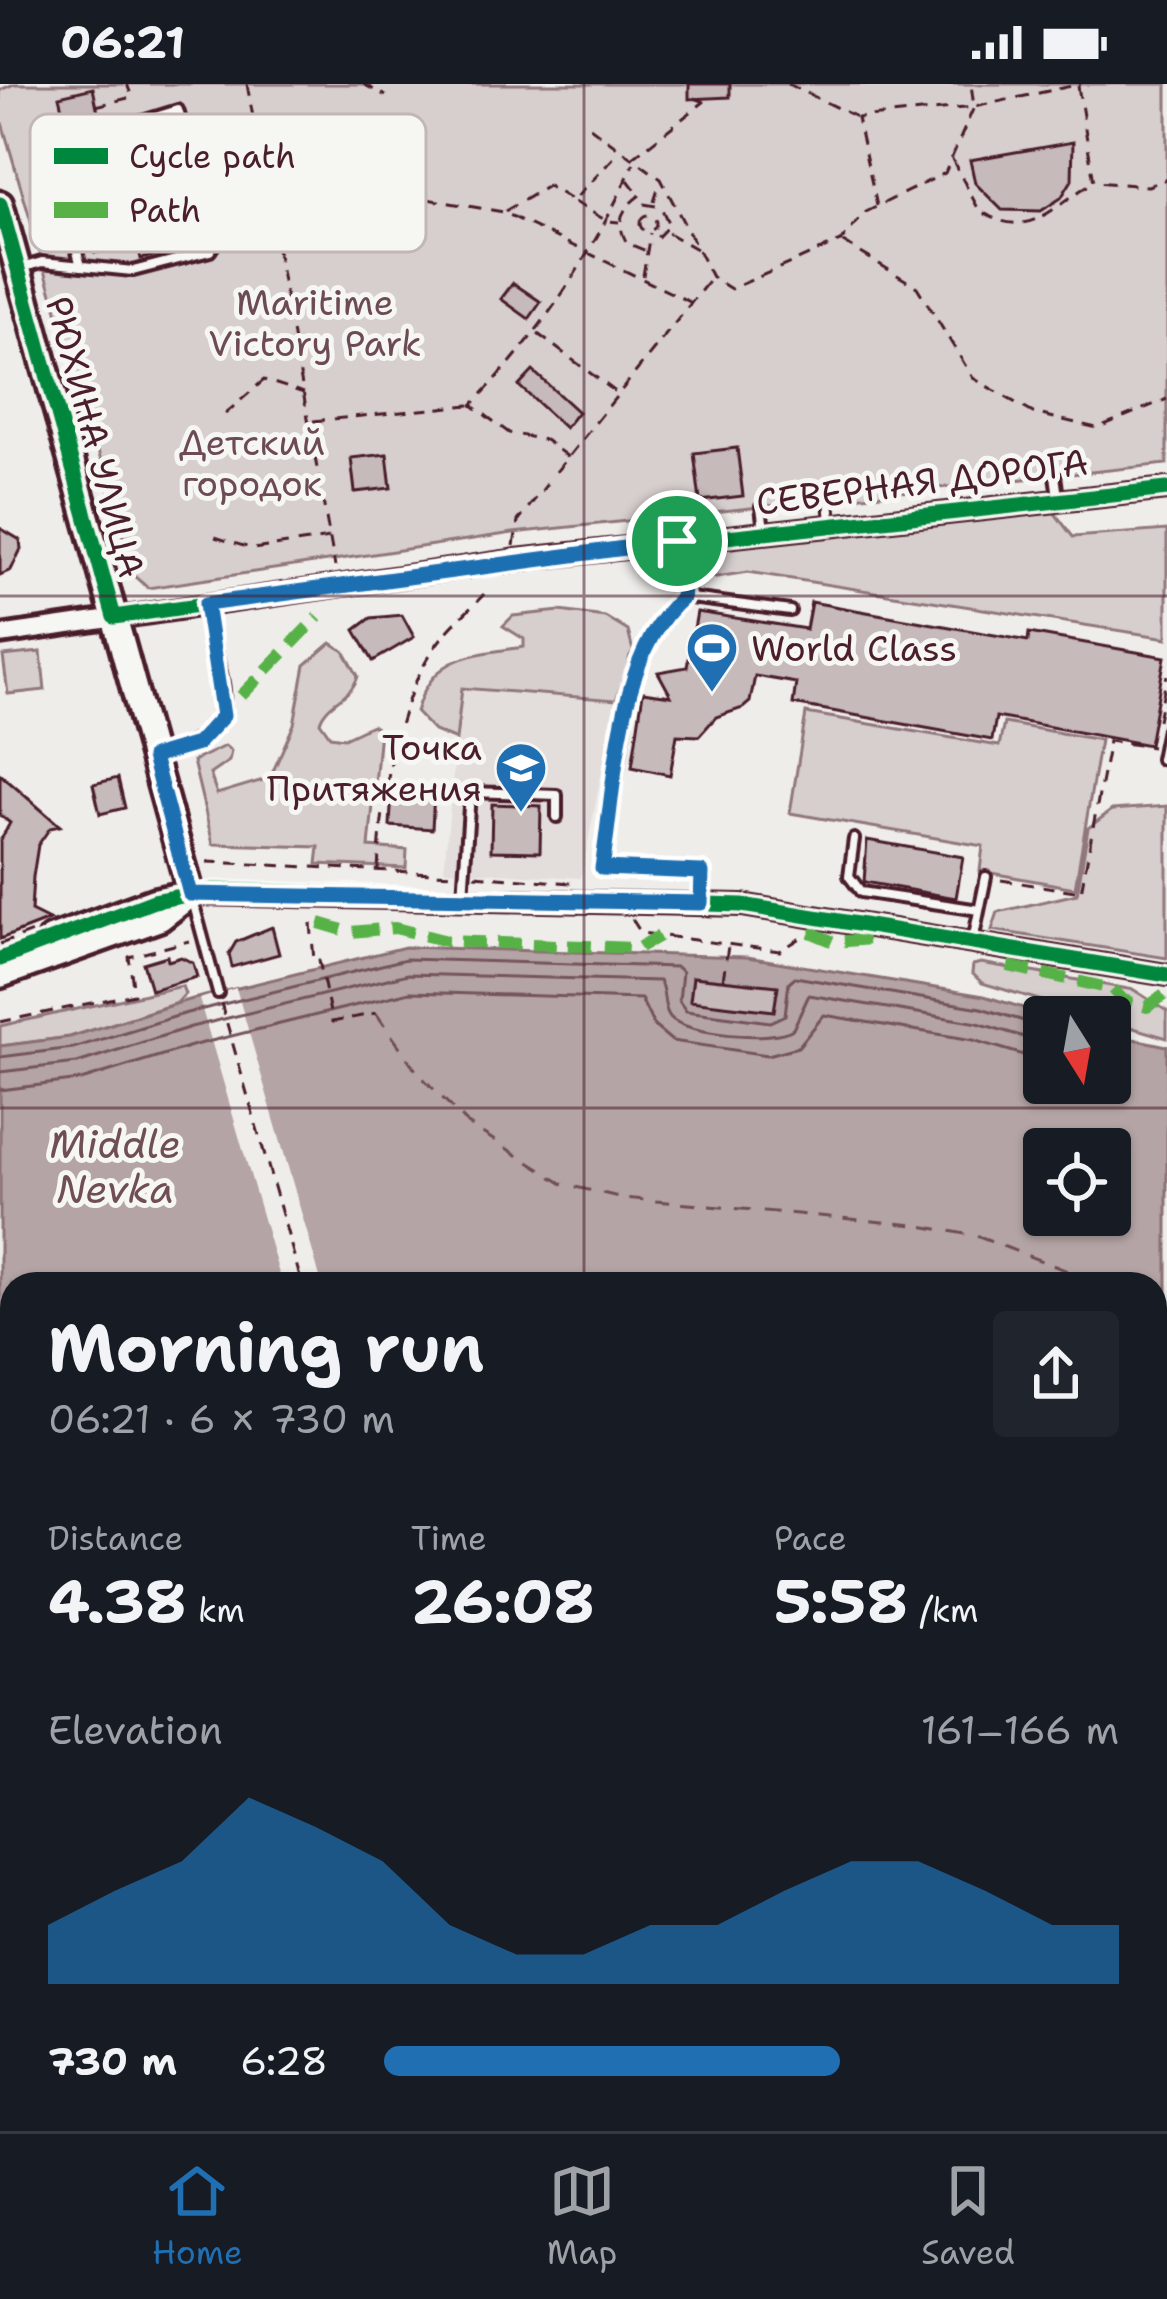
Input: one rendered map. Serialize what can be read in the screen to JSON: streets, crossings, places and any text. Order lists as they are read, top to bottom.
{
  "streets": {
    "street": ["РЮХИНА УЛИЦА", "СЕВЕРНАЯ ДОРОГА"]
  },
  "crossings": [
    ["РЮХИНА УЛИЦА", "СЕВЕРНАЯ ДОРОГА"]
  ],
  "water": ["Middle Nevka"],
  "parks": ["Maritime Victory Park", "Детский городок"],
  "places": {
    "sports": ["World Class"],
    "school or university": ["Точка Притяжения"]
  },
  "legend": ["Cycle path", "Path"],
  "north": "bottom",
  "page": {
    "status": "06:21",
    "heading": ["Morning run", "06:21 · 6 × 730 m"],
    "stats": [
      ["Distance", "4.38 km"],
      ["Time", "26:08"],
      ["Pace", "5:58 /km"]
    ],
    "chart": ["Elevation", "161–166 m"],
    "list": [
      {
        "name": "730 m",
        "note": "6:28"
      }
    ],
    "tabs": ["Home", "Map", "Saved"]
  }
}
